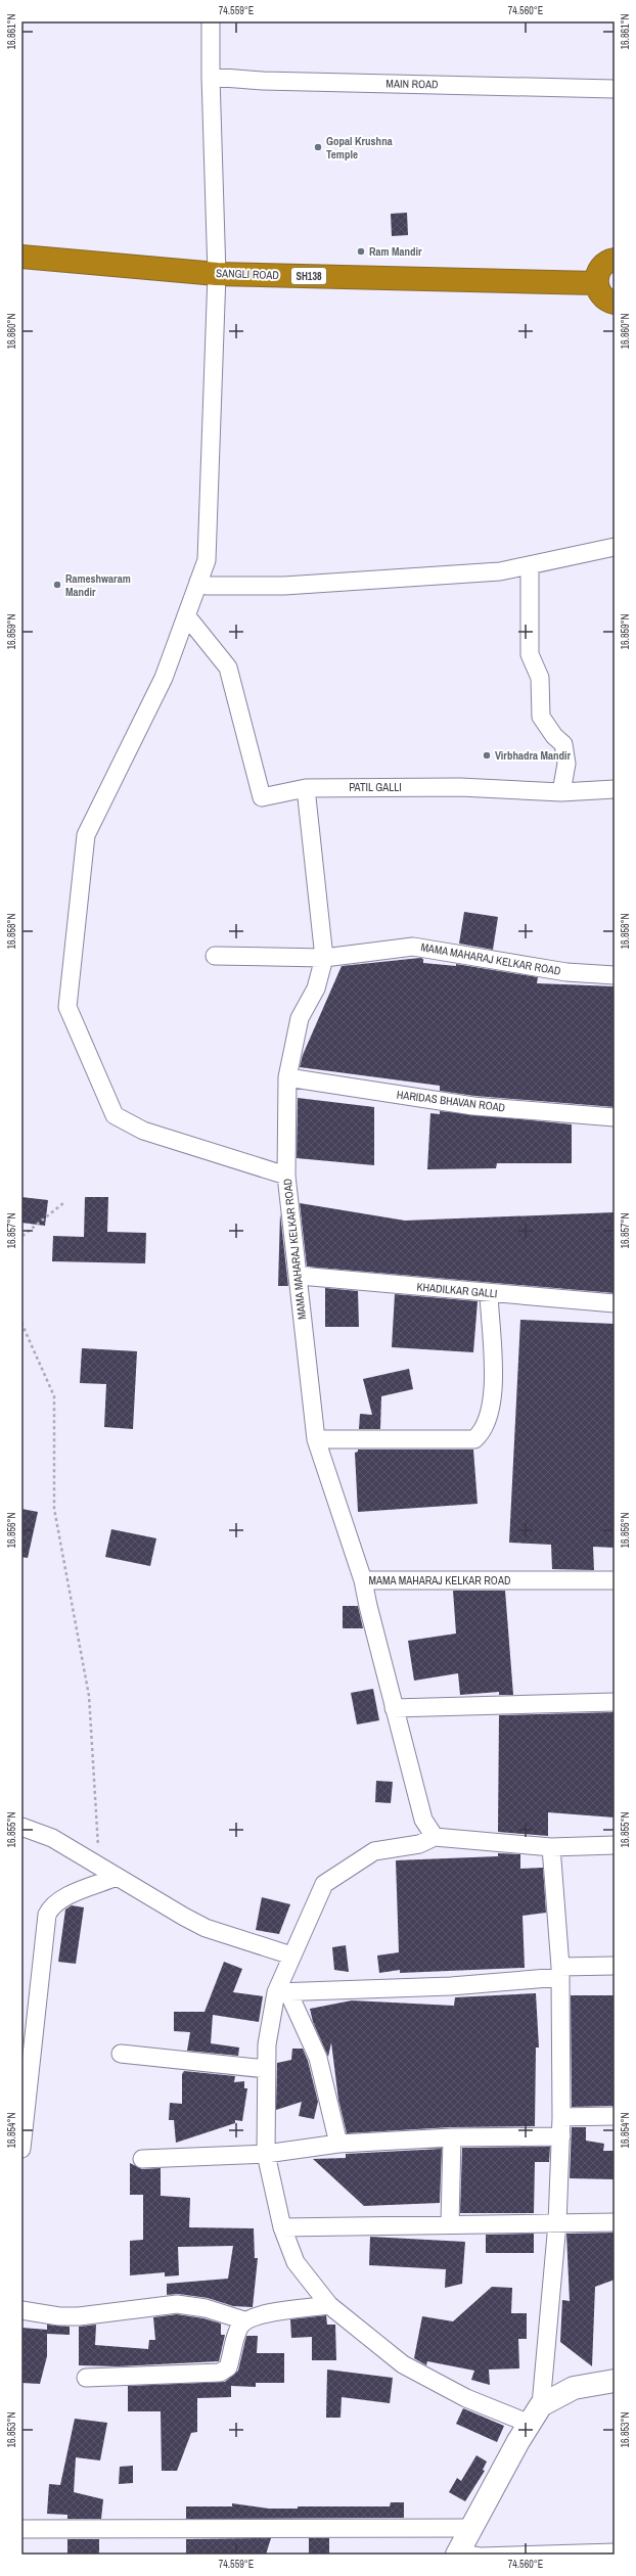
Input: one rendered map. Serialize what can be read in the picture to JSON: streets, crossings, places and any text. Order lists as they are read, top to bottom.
{
  "streets": {
    "highway": ["SANGLI ROAD", "SH138"],
    "street": [
      "MAIN ROAD",
      "PATIL GALLI",
      "MAMA MAHARAJ KELKAR ROAD",
      "HARIDAS BHAVAN ROAD",
      "KHADILKAR GALLI"
    ]
  },
  "crossings": [
    ["MAMA MAHARAJ KELKAR ROAD", "HARIDAS BHAVAN ROAD"],
    ["MAMA MAHARAJ KELKAR ROAD", "KHADILKAR GALLI"]
  ],
  "places": [
    "Gopal Krushna Temple",
    "Ram Mandir",
    "Rameshwaram Mandir",
    "Virbhadra Mandir"
  ],
  "coordinates": [
    "74.559°E",
    "74.560°E",
    "16.861°N",
    "16.860°N",
    "16.859°N",
    "16.858°N",
    "16.857°N",
    "16.856°N",
    "16.855°N",
    "16.854°N",
    "16.853°N"
  ]
}
